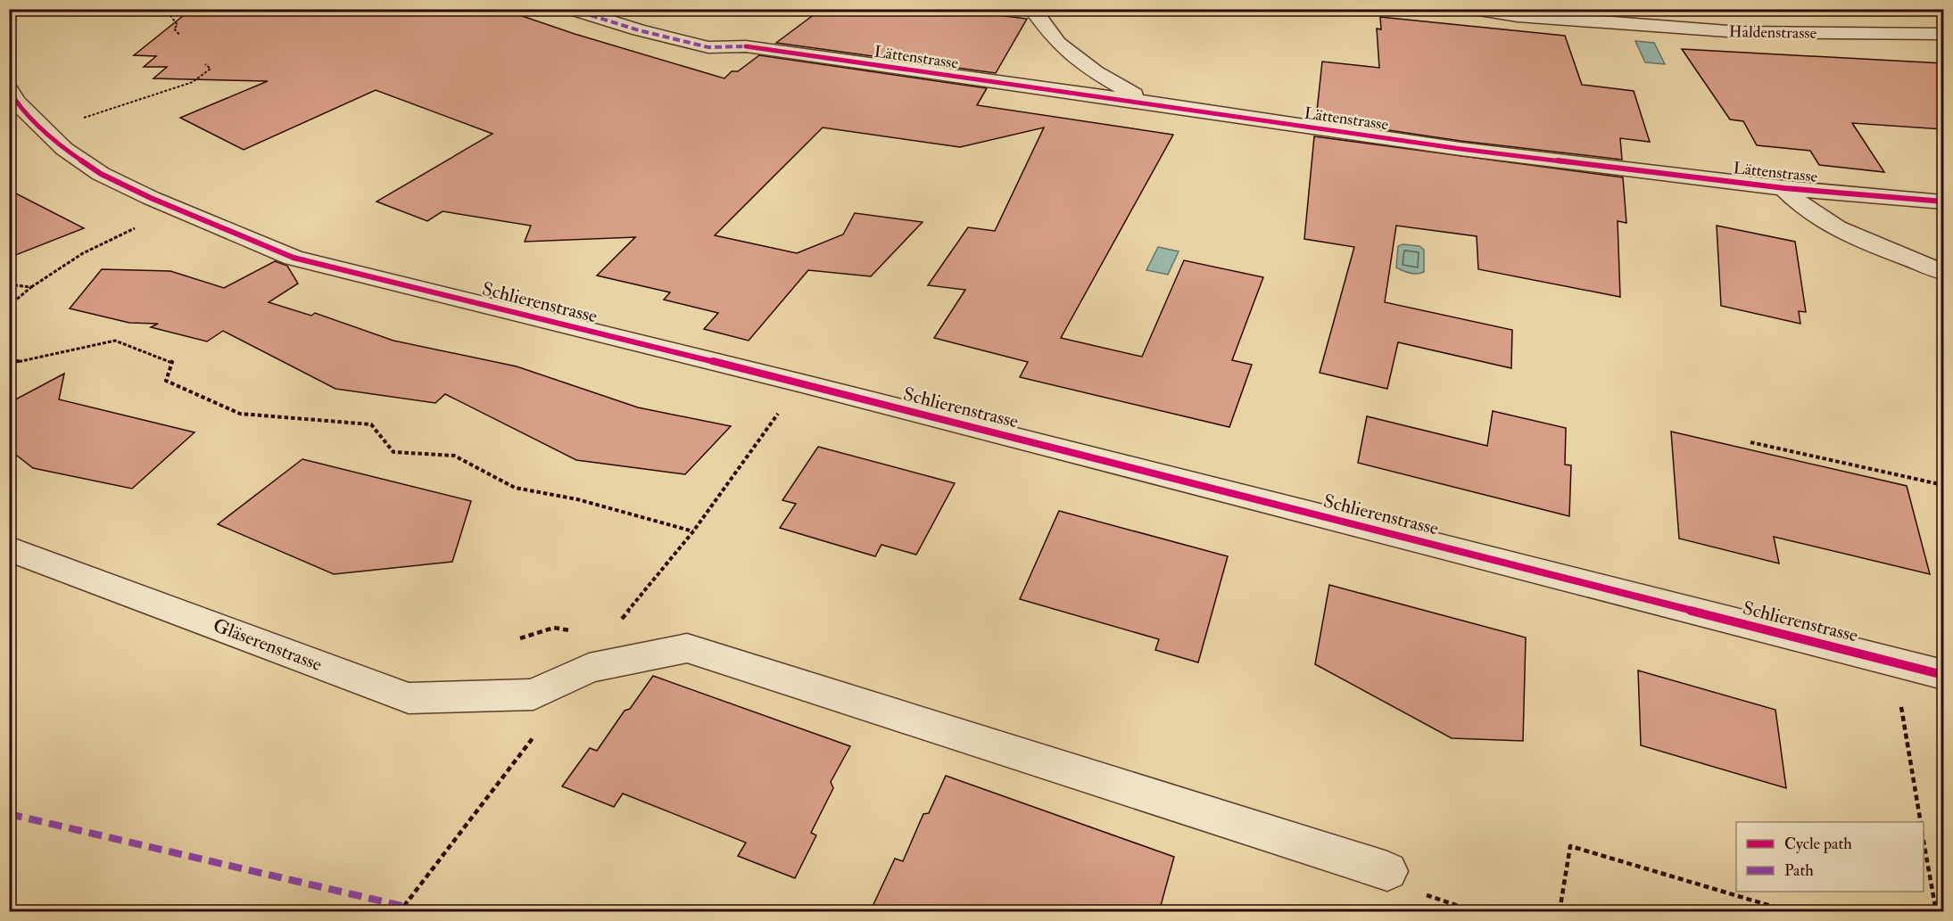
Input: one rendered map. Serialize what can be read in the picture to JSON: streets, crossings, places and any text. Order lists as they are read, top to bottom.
{
  "streets": {
    "street": [
      "Haldenstrasse",
      "Lättenstrasse",
      "Schlierenstrasse",
      "Gläserenstrasse"
    ]
  },
  "legend": ["Cycle path", "Path"]
}
